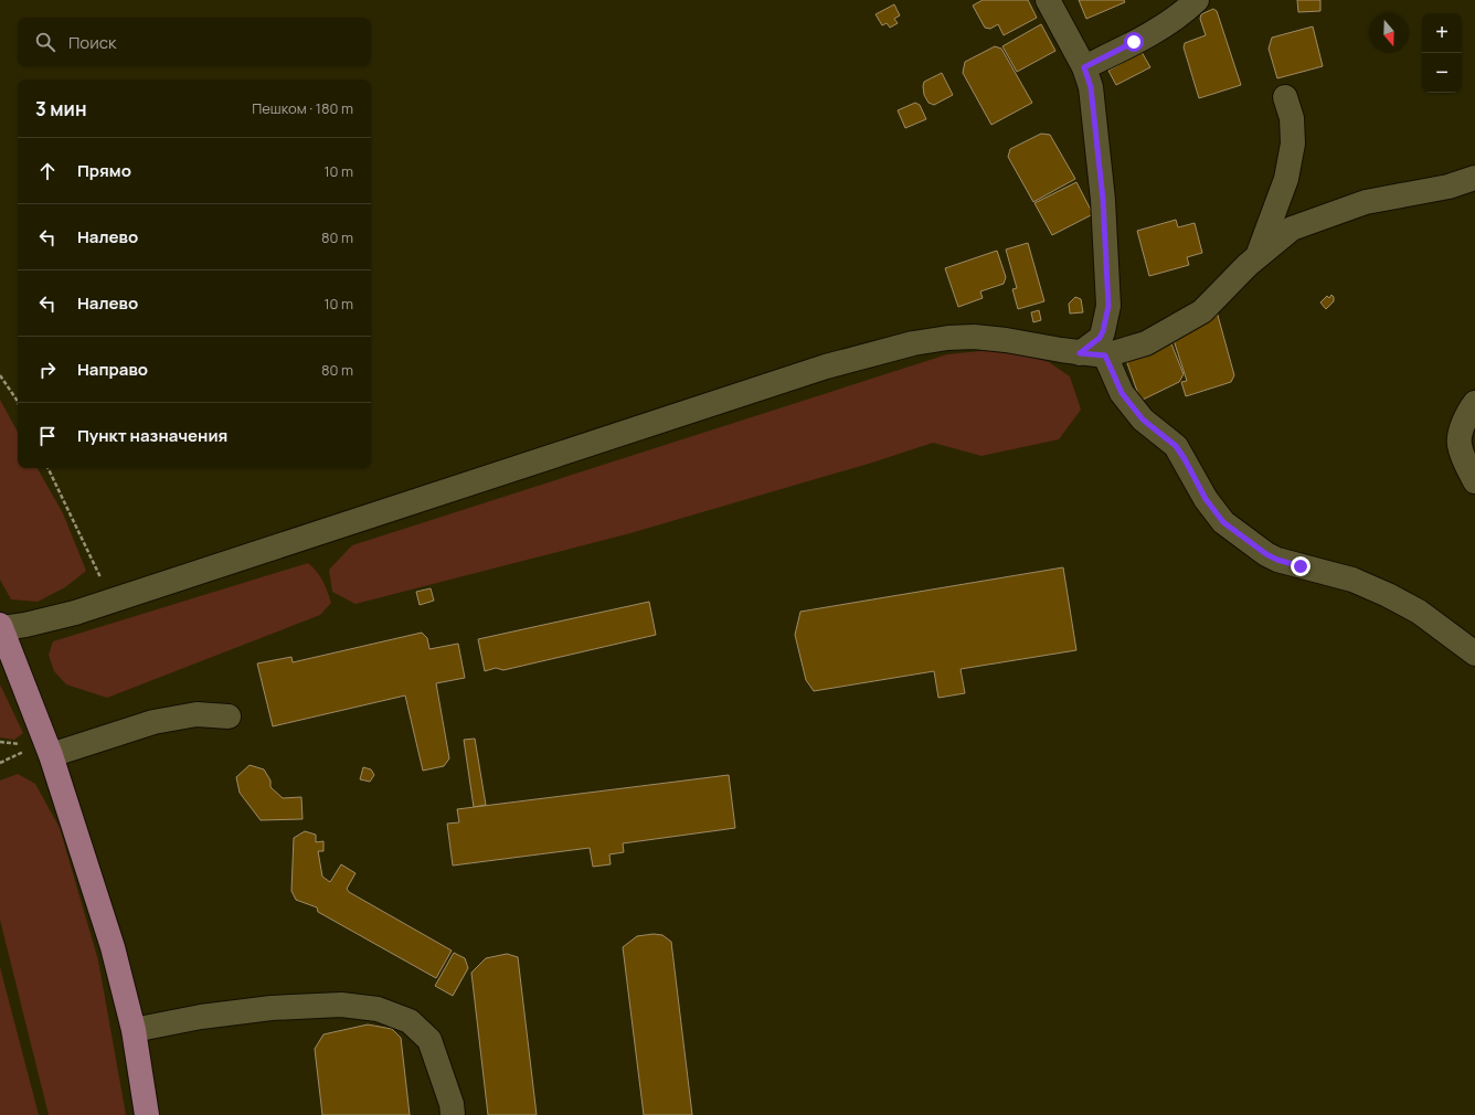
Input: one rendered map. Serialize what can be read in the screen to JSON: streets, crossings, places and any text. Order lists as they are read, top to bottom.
{
  "north": "bottom",
  "page": {
    "map_buttons": ["+", "−"],
    "search": "Поиск",
    "heading": ["3 мин", "Пешком · 180 m"],
    "list": [
      ["Прямо", "10 m"],
      ["Налево", "80 m"],
      ["Налево", "10 m"],
      ["Направо", "80 m"],
      "Пункт назначения"
    ]
  }
}
